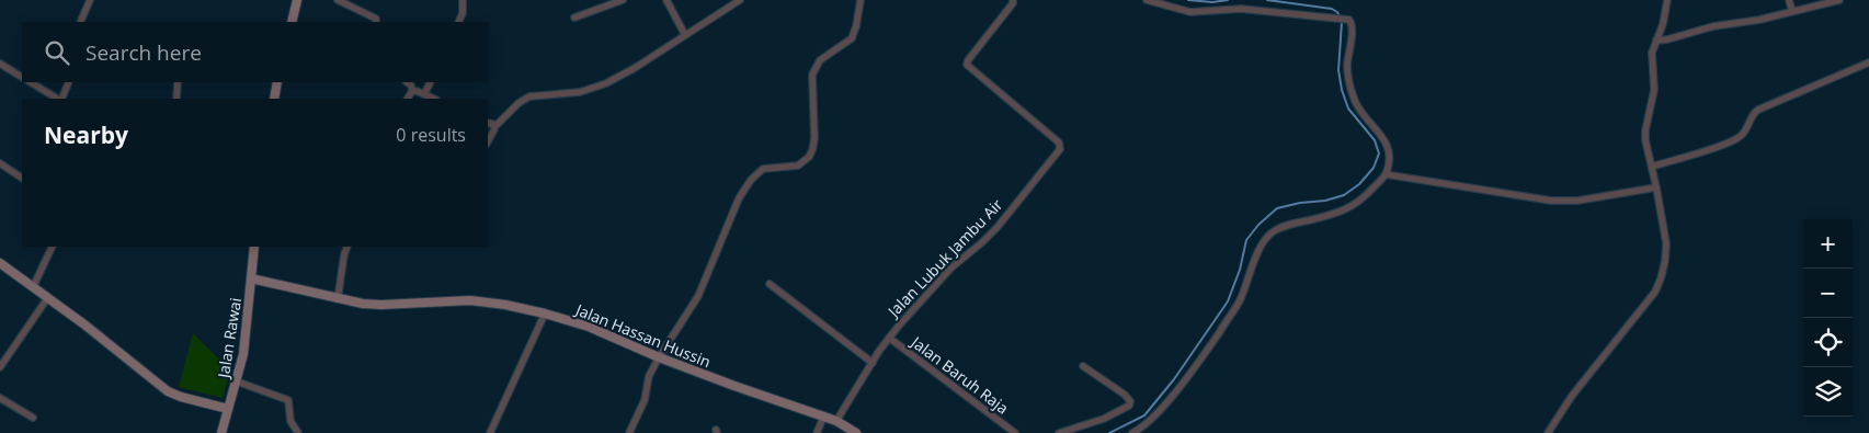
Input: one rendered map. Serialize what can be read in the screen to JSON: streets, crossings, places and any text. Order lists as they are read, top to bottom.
{
  "streets": {
    "street": [
      "Jalan Lubuk Jambu Air",
      "Jalan Hassan Hussin",
      "Jalan Rawai",
      "Jalan Baruh Raja"
    ]
  },
  "crossings": [
    ["Jalan Lubuk Jambu Air", "Jalan Hassan Hussin"],
    ["Jalan Lubuk Jambu Air", "Jalan Baruh Raja"],
    ["Jalan Hassan Hussin", "Jalan Rawai"]
  ],
  "page": {
    "search": "Search here",
    "heading": ["Nearby", "0 results"],
    "map_buttons": ["+", "−"]
  }
}
